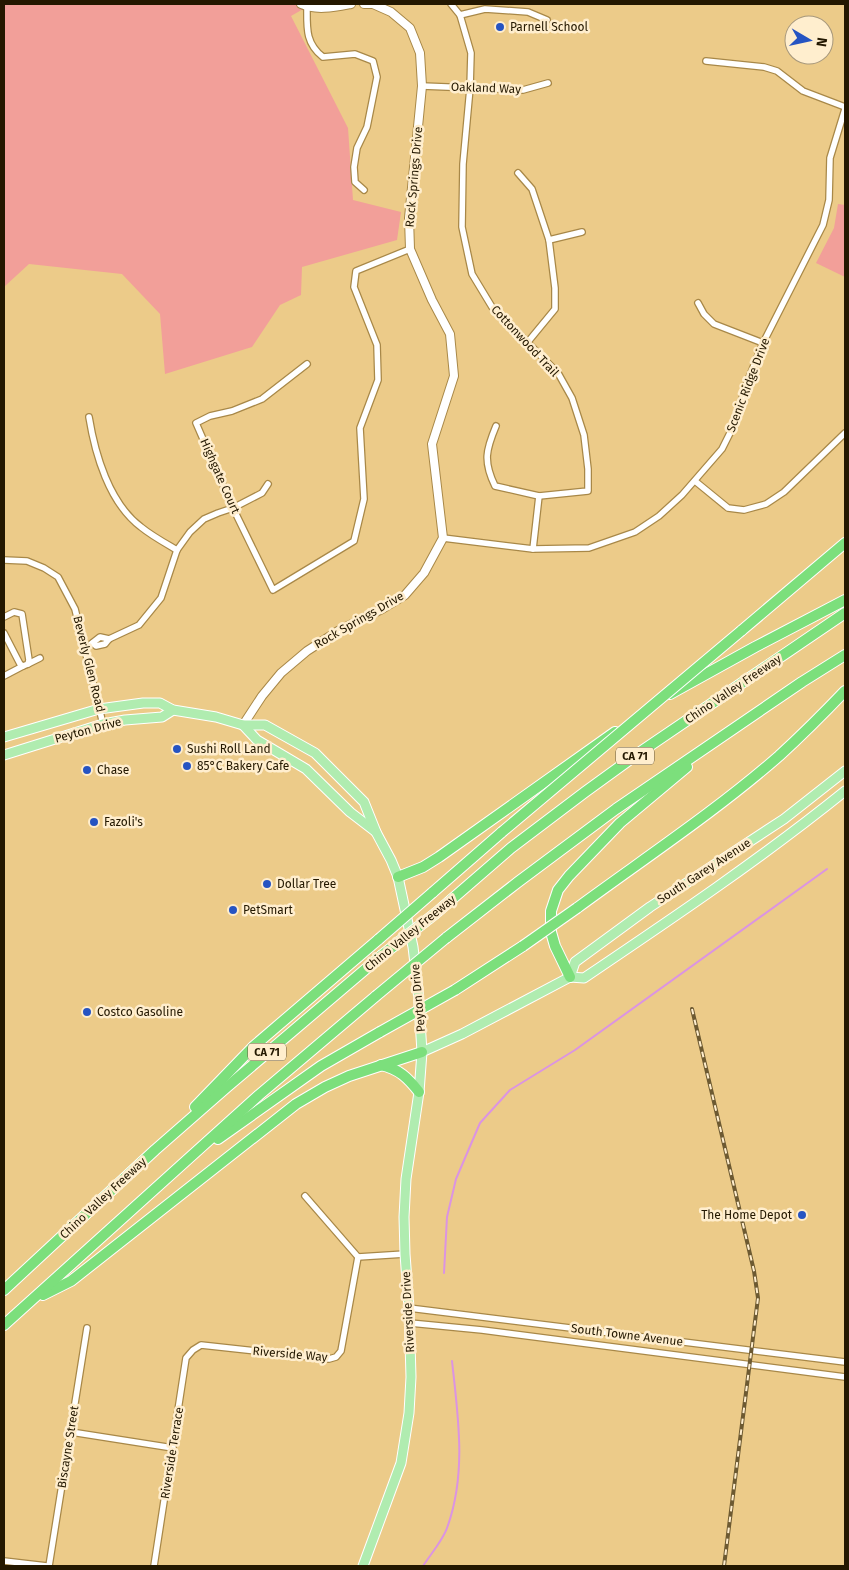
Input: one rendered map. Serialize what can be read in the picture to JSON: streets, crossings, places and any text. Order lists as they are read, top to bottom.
{
  "streets": {
    "highway": ["Chino Valley Freeway", "CA 71"],
    "main road": ["Peyton Drive", "South Garey Avenue", "Riverside Drive"],
    "street": [
      "Oakland Way",
      "Rock Springs Drive",
      "Cottonwood Trail",
      "Scenic Ridge Drive",
      "Highgate Court",
      "Beverly Glen Road",
      "South Towne Avenue",
      "Riverside Way",
      "Biscayne Street",
      "Riverside Terrace"
    ]
  },
  "crossings": [
    ["Oakland Way", "Rock Springs Drive"],
    ["Oakland Way", "Cottonwood Trail"],
    ["Rock Springs Drive", "Scenic Ridge Drive"],
    ["Rock Springs Drive", "Highgate Court"],
    ["Rock Springs Drive", "Peyton Drive"],
    ["Beverly Glen Road", "Peyton Drive"],
    ["Peyton Drive", "South Garey Avenue"],
    ["Peyton Drive", "Riverside Drive"],
    ["South Garey Avenue", "Riverside Drive"],
    ["Riverside Drive", "South Towne Avenue"],
    ["Riverside Way", "Riverside Terrace"]
  ],
  "places": [
    "Parnell School",
    "Sushi Roll Land",
    "85°C Bakery Cafe",
    "Chase",
    "Fazoli's",
    "Dollar Tree",
    "PetSmart",
    "Costco Gasoline",
    "The Home Depot"
  ],
  "north": "right"
}
